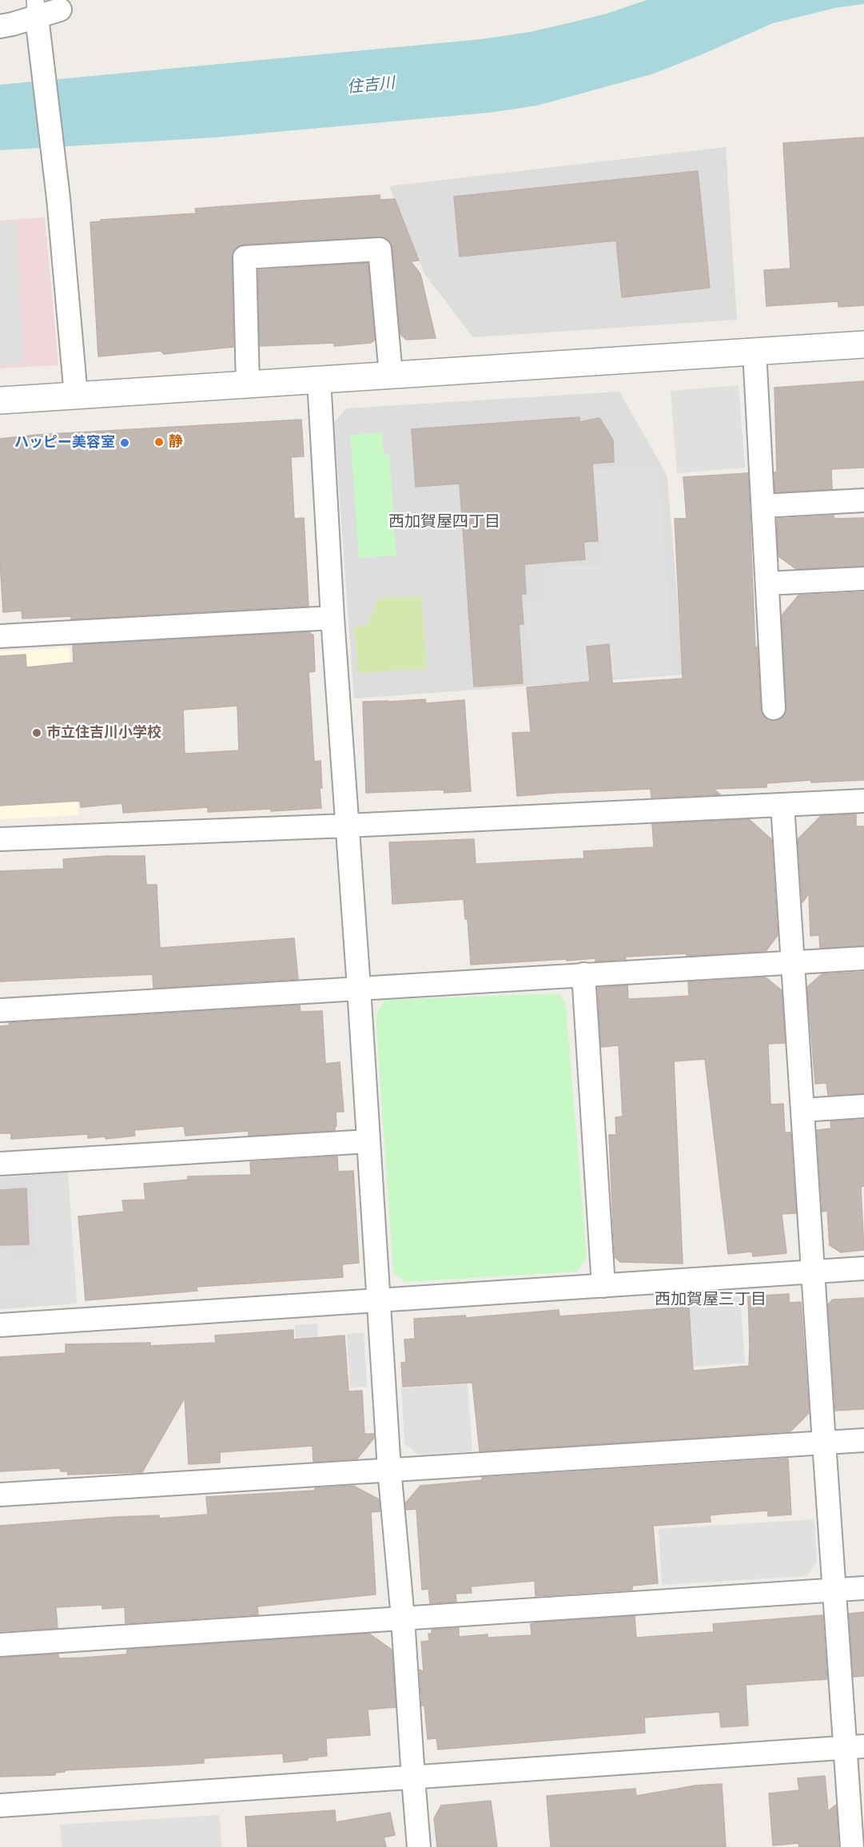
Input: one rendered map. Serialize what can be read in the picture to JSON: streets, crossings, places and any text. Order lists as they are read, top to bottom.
{
  "districts": ["西加賀屋四丁目", "西加賀屋三丁目"],
  "water": ["住吉川"],
  "places": ["静", "ハッピー美容室", "市立住吉川小学校"]
}
